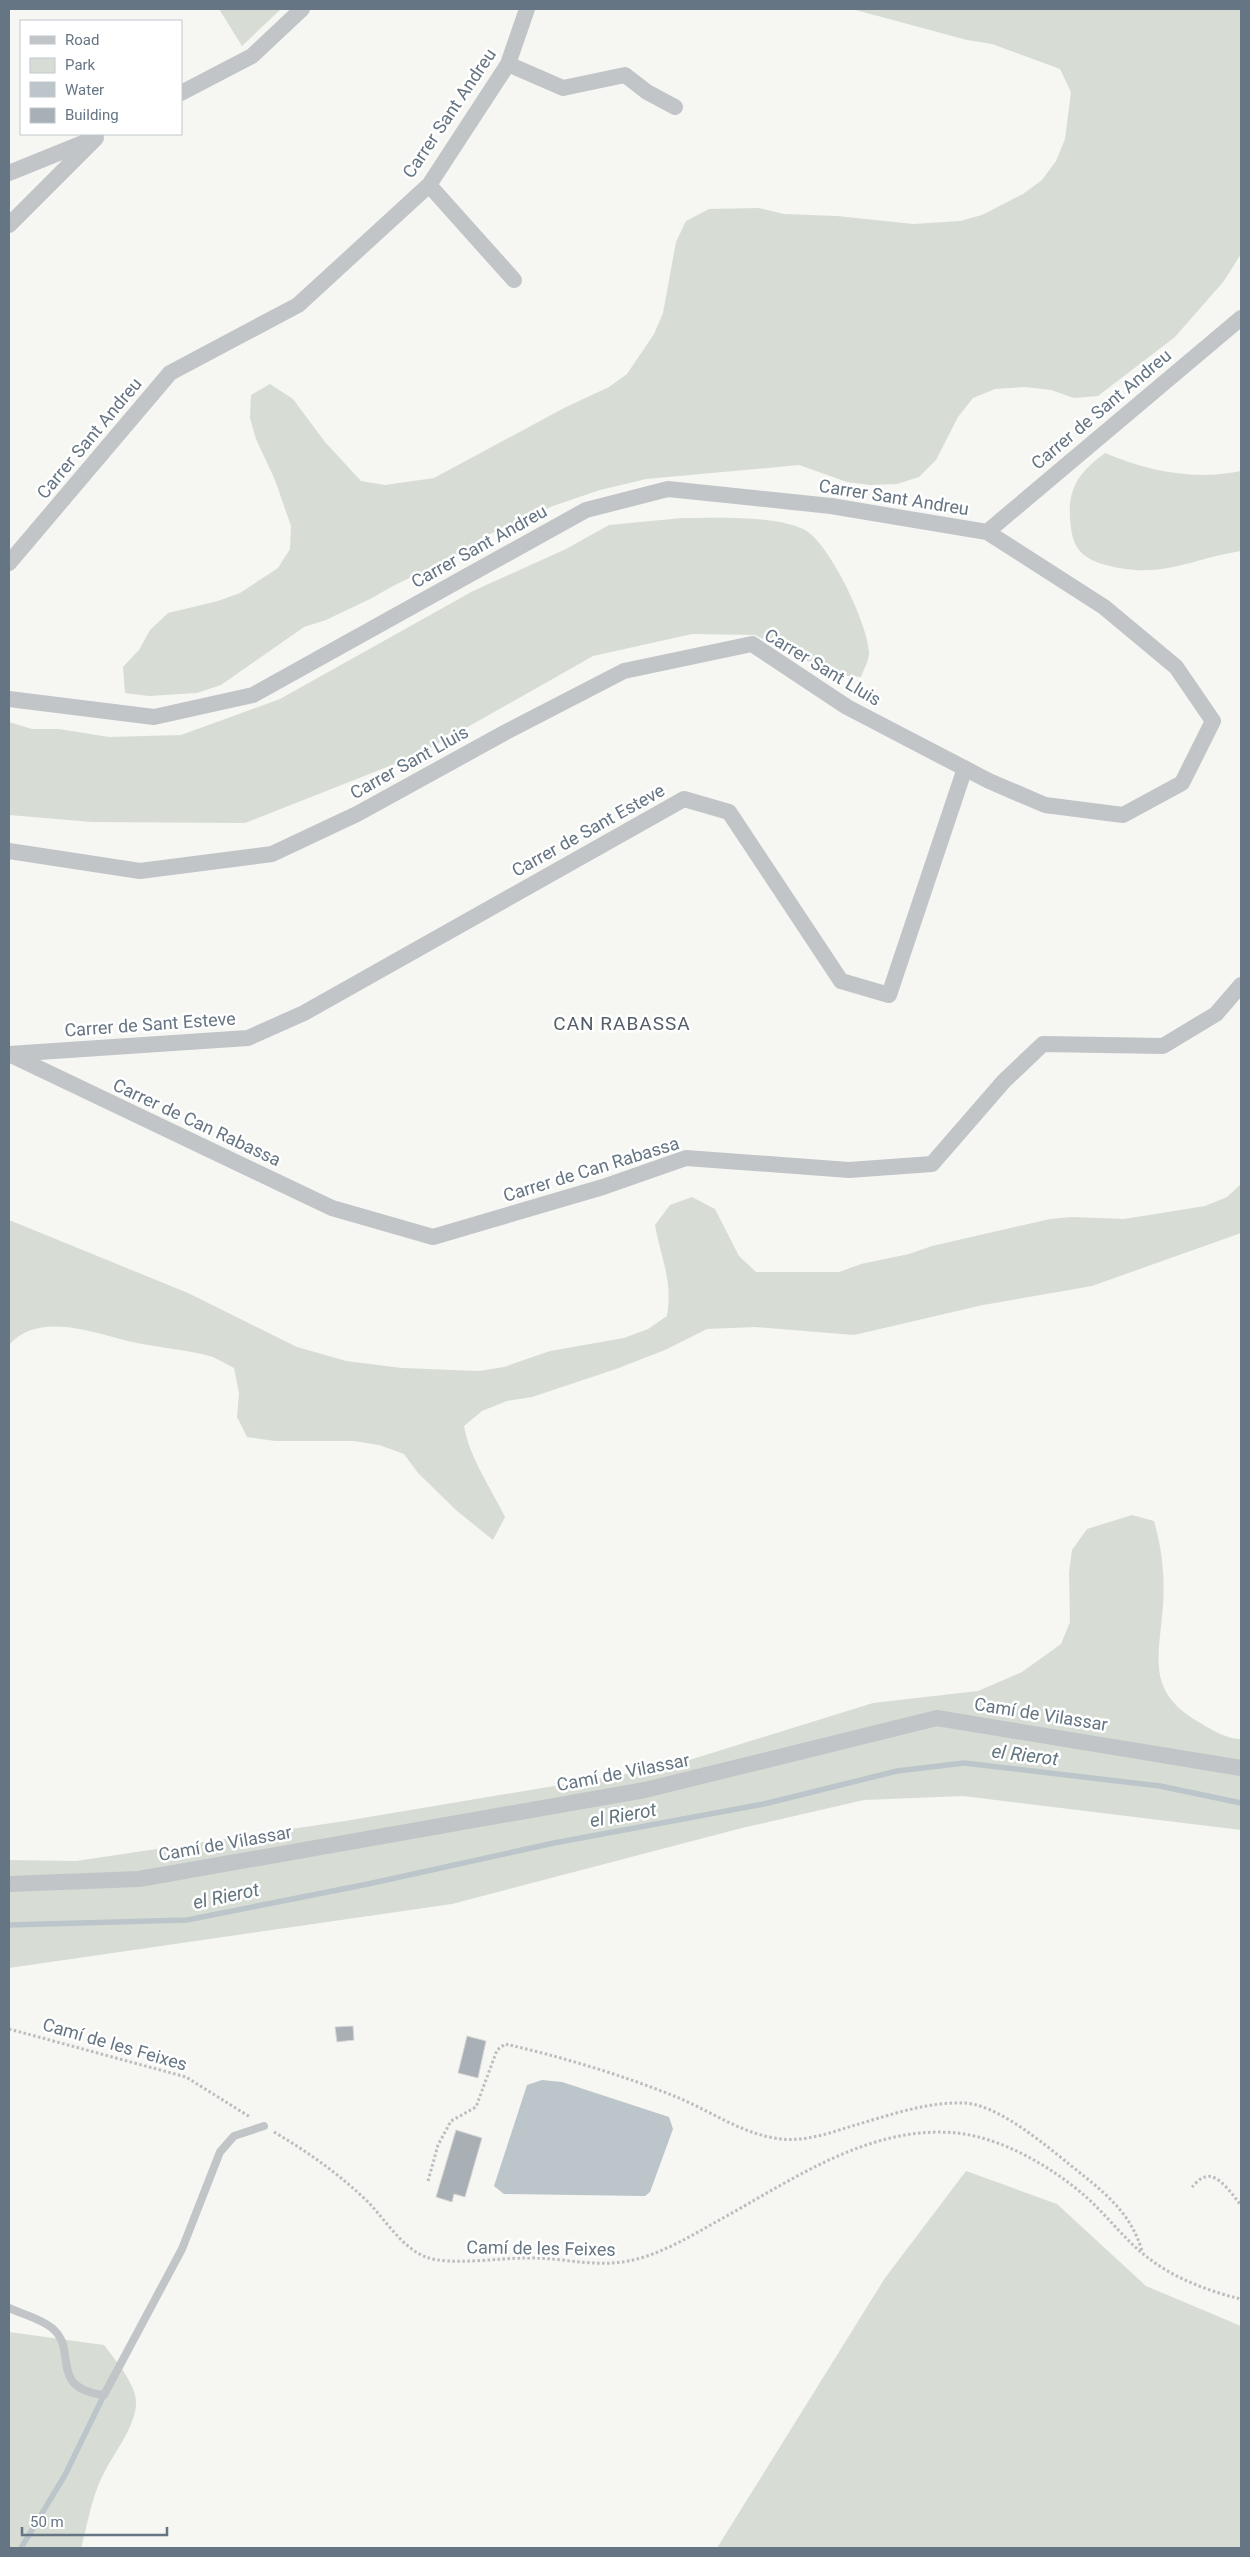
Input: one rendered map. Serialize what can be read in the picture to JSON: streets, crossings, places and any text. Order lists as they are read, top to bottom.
{
  "streets": {
    "street": [
      "Carrer Sant Andreu",
      "Carrer de Sant Andreu",
      "Carrer Sant Lluis",
      "Carrer de Sant Esteve",
      "Carrer de Can Rabassa",
      "Camí de Vilassar"
    ],
    "path": ["Camí de les Feixes"]
  },
  "crossings": [
    ["Carrer Sant Andreu", "Carrer de Sant Andreu"],
    ["Carrer Sant Andreu", "Carrer Sant Lluis"],
    ["Carrer de Sant Andreu", "Carrer Sant Lluis"],
    ["Carrer Sant Lluis", "Carrer de Sant Esteve"],
    ["Carrer de Sant Esteve", "Carrer de Can Rabassa"]
  ],
  "districts": ["CAN RABASSA"],
  "water": ["el Rierot"],
  "legend": [
    "Road",
    "Park",
    "Water",
    "Building"
  ],
  "scale_bar": "50 m"
}
